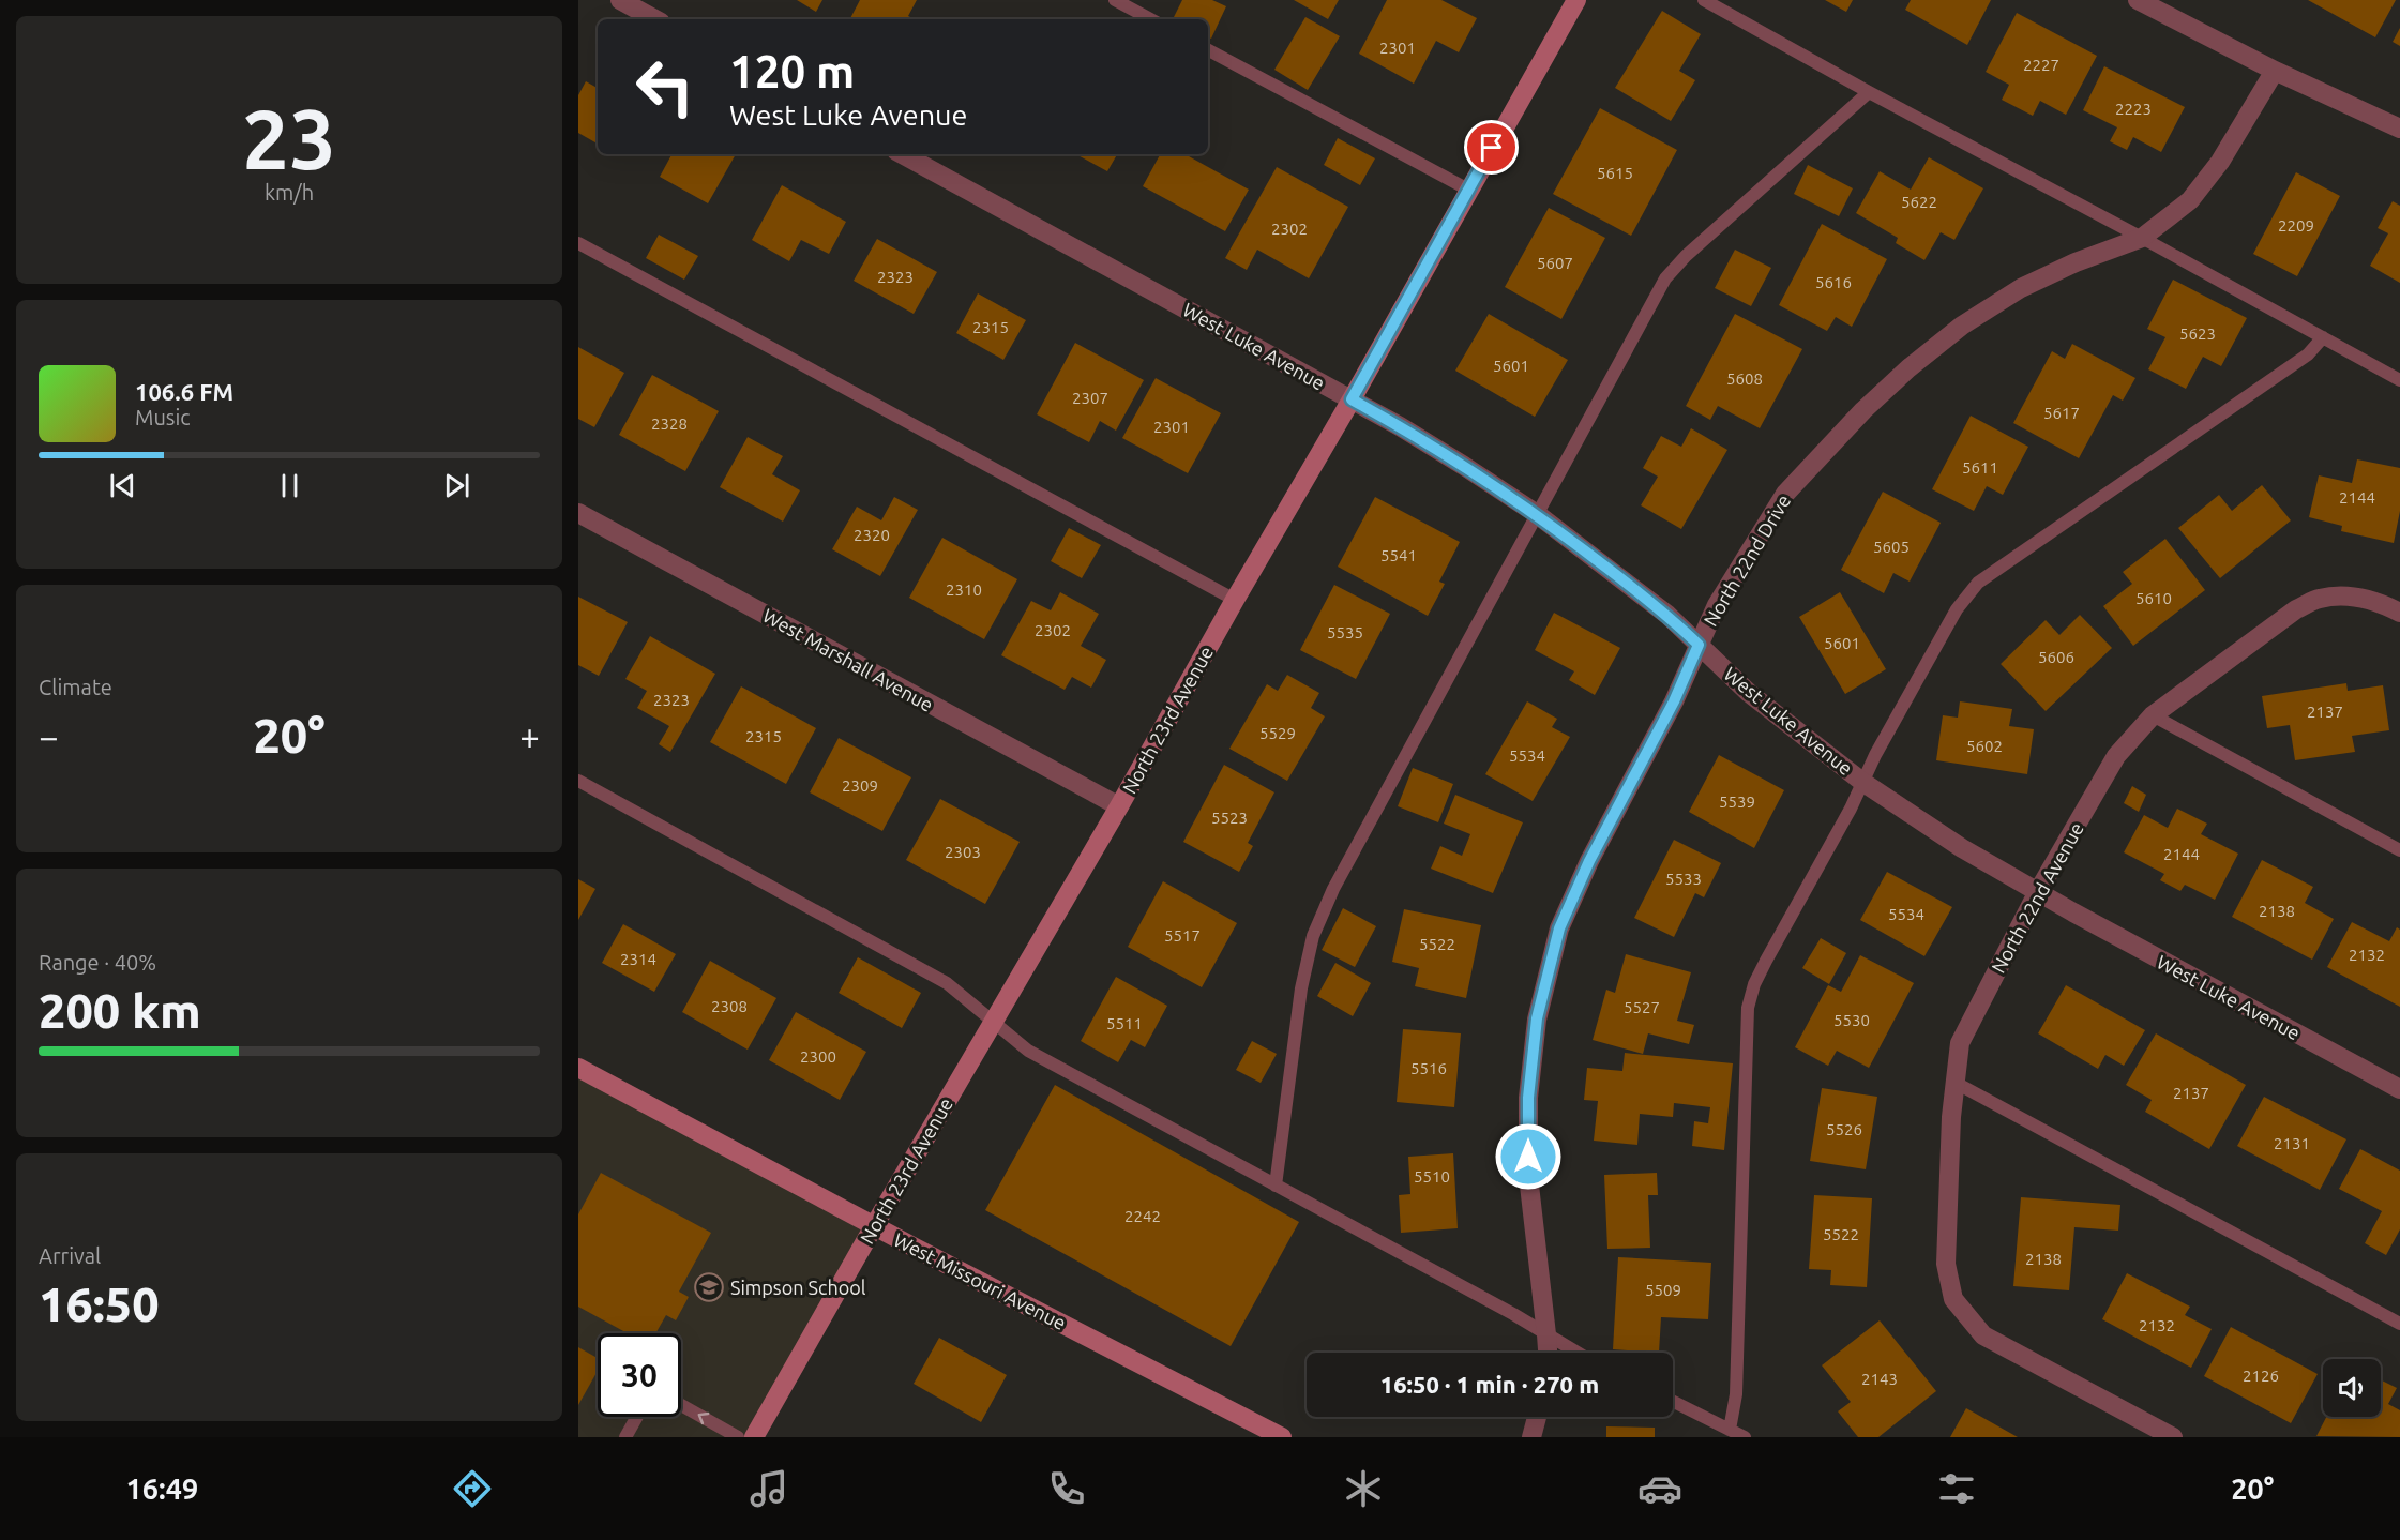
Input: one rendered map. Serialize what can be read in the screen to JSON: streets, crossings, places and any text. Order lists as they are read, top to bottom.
{
  "streets": {
    "street": [
      "West Luke Avenue",
      "North 22nd Drive",
      "West Marshall Avenue",
      "North 23rd Avenue",
      "North 22nd Avenue",
      "West Missouri Avenue"
    ]
  },
  "crossings": [
    ["West Luke Avenue", "North 22nd Drive"],
    ["West Luke Avenue", "North 23rd Avenue"],
    ["West Luke Avenue", "North 22nd Avenue"],
    ["West Marshall Avenue", "North 23rd Avenue"],
    ["North 23rd Avenue", "West Missouri Avenue"]
  ],
  "places": {
    "school or university": ["Simpson School"]
  },
  "house_numbers": [
    "2301",
    "2227",
    "2223",
    "5615",
    "5622",
    "2209",
    "2302",
    "5607",
    "2323",
    "5616",
    "2315",
    "5623",
    "5601",
    "5608",
    "2307",
    "5617",
    "2328",
    "2301",
    "5611",
    "2144",
    "2320",
    "5605",
    "5541",
    "2310",
    "5610",
    "2302",
    "5535",
    "5601",
    "5606",
    "2323",
    "2137",
    "5529",
    "2315",
    "5602",
    "5534",
    "2309",
    "5539",
    "5523",
    "2303",
    "2144",
    "5533",
    "2138",
    "5534",
    "5517",
    "5522",
    "2132",
    "2314",
    "2308",
    "5527",
    "5530",
    "5511",
    "2300",
    "5516",
    "2137",
    "5526",
    "2131",
    "5510",
    "2242",
    "5522",
    "2138",
    "5509",
    "2132",
    "2126",
    "2143"
  ],
  "page": {
    "tile": [
      ["23", "km/h"],
      "Climate",
      ["Range · 40%", "200 km"],
      ["Arrival", "16:50"]
    ],
    "turn": ["120 m", "West Luke Avenue"],
    "song": ["106.6 FM", "Music"],
    "heat": ["−", "20°", "+"],
    "limit": "30",
    "trip": "16:50 · 1 min · 270 m",
    "tabs": ["16:49", "20°"]
  }
}
